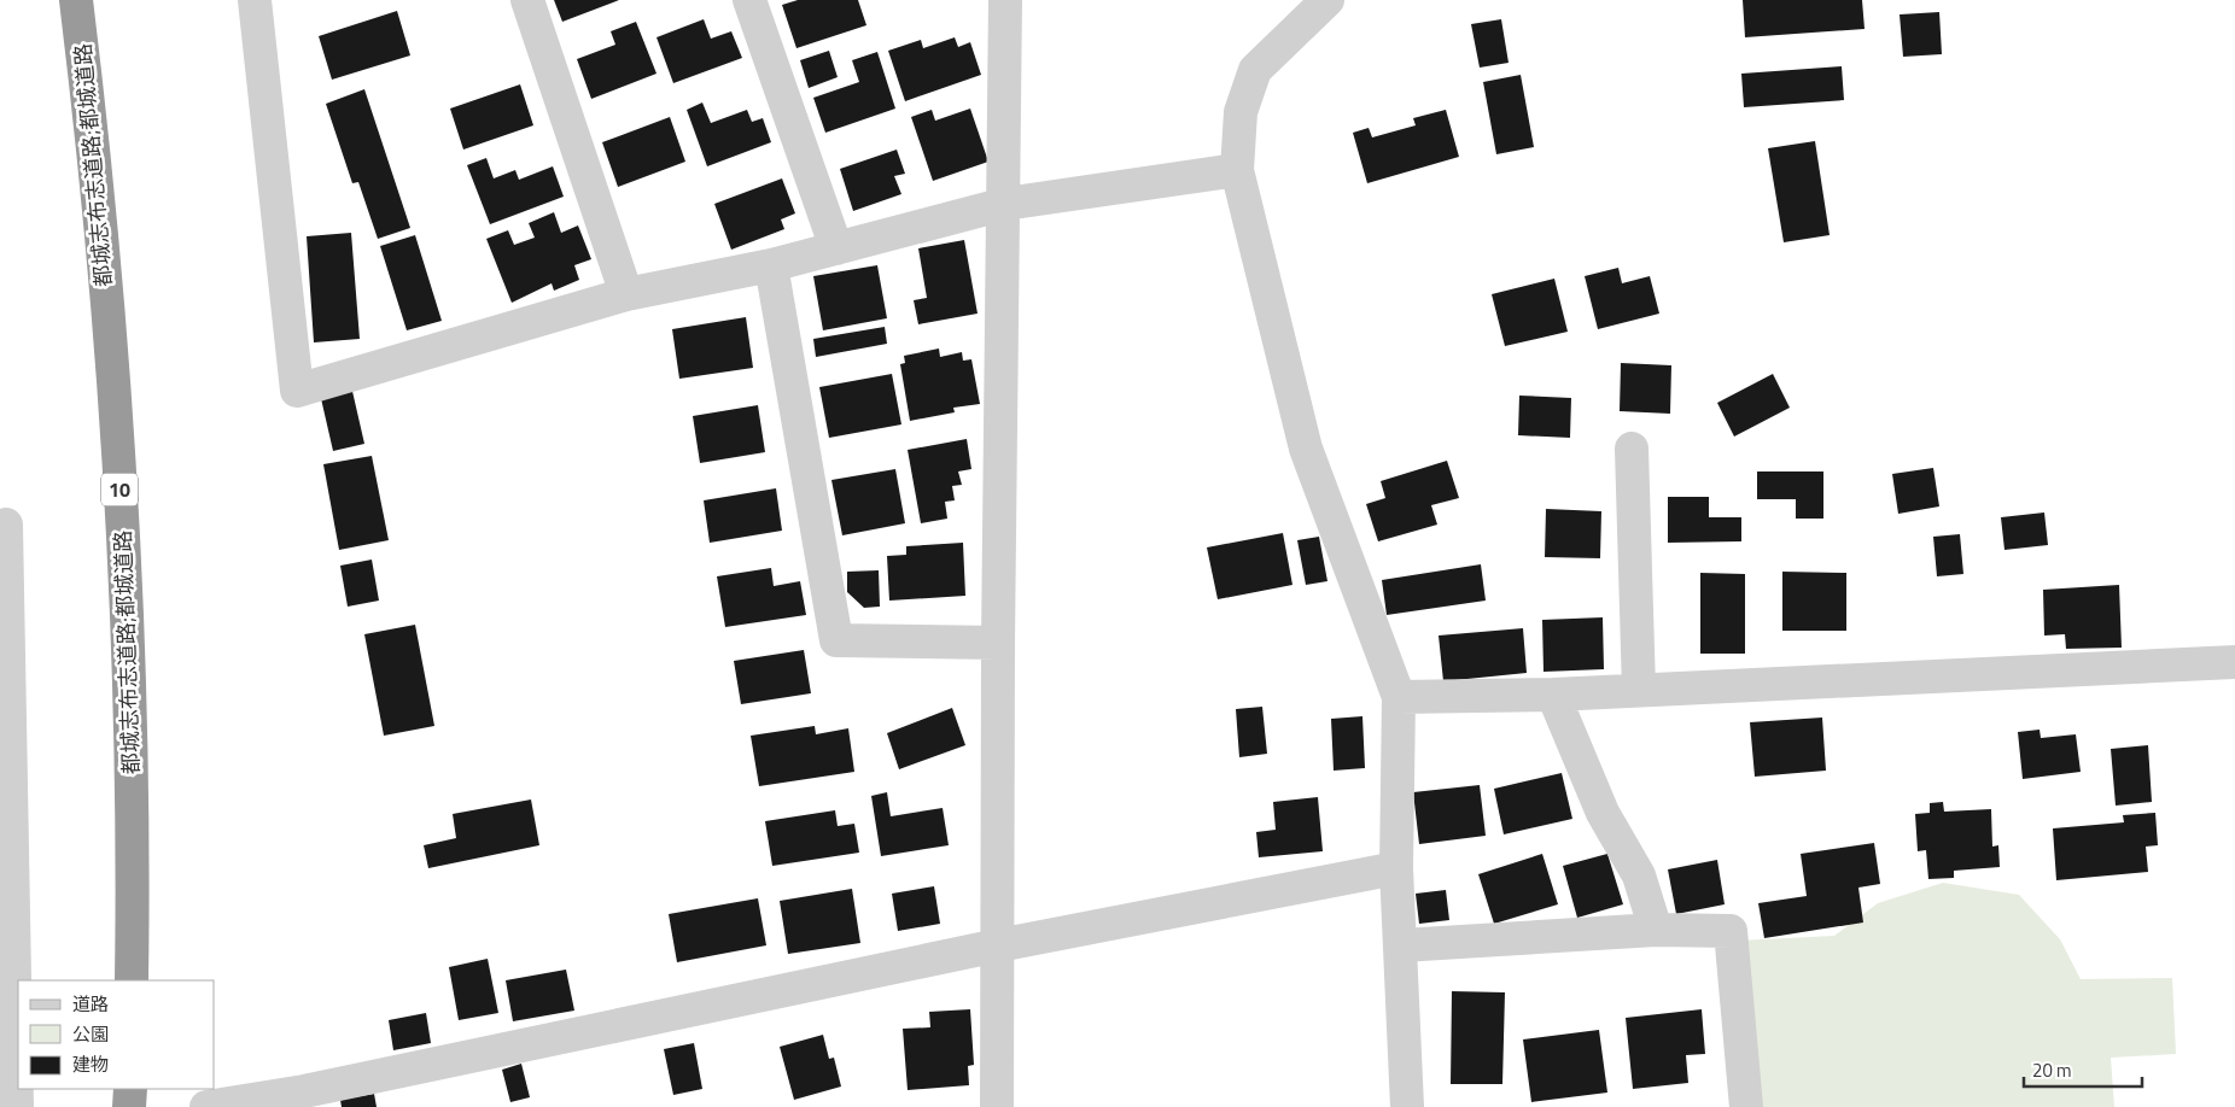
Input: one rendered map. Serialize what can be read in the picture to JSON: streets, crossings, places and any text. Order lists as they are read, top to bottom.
{
  "streets": {
    "highway": ["都城志布志道路;都城道路", "10"]
  },
  "legend": ["道路", "公園", "建物"],
  "scale_bar": "20 m"
}
